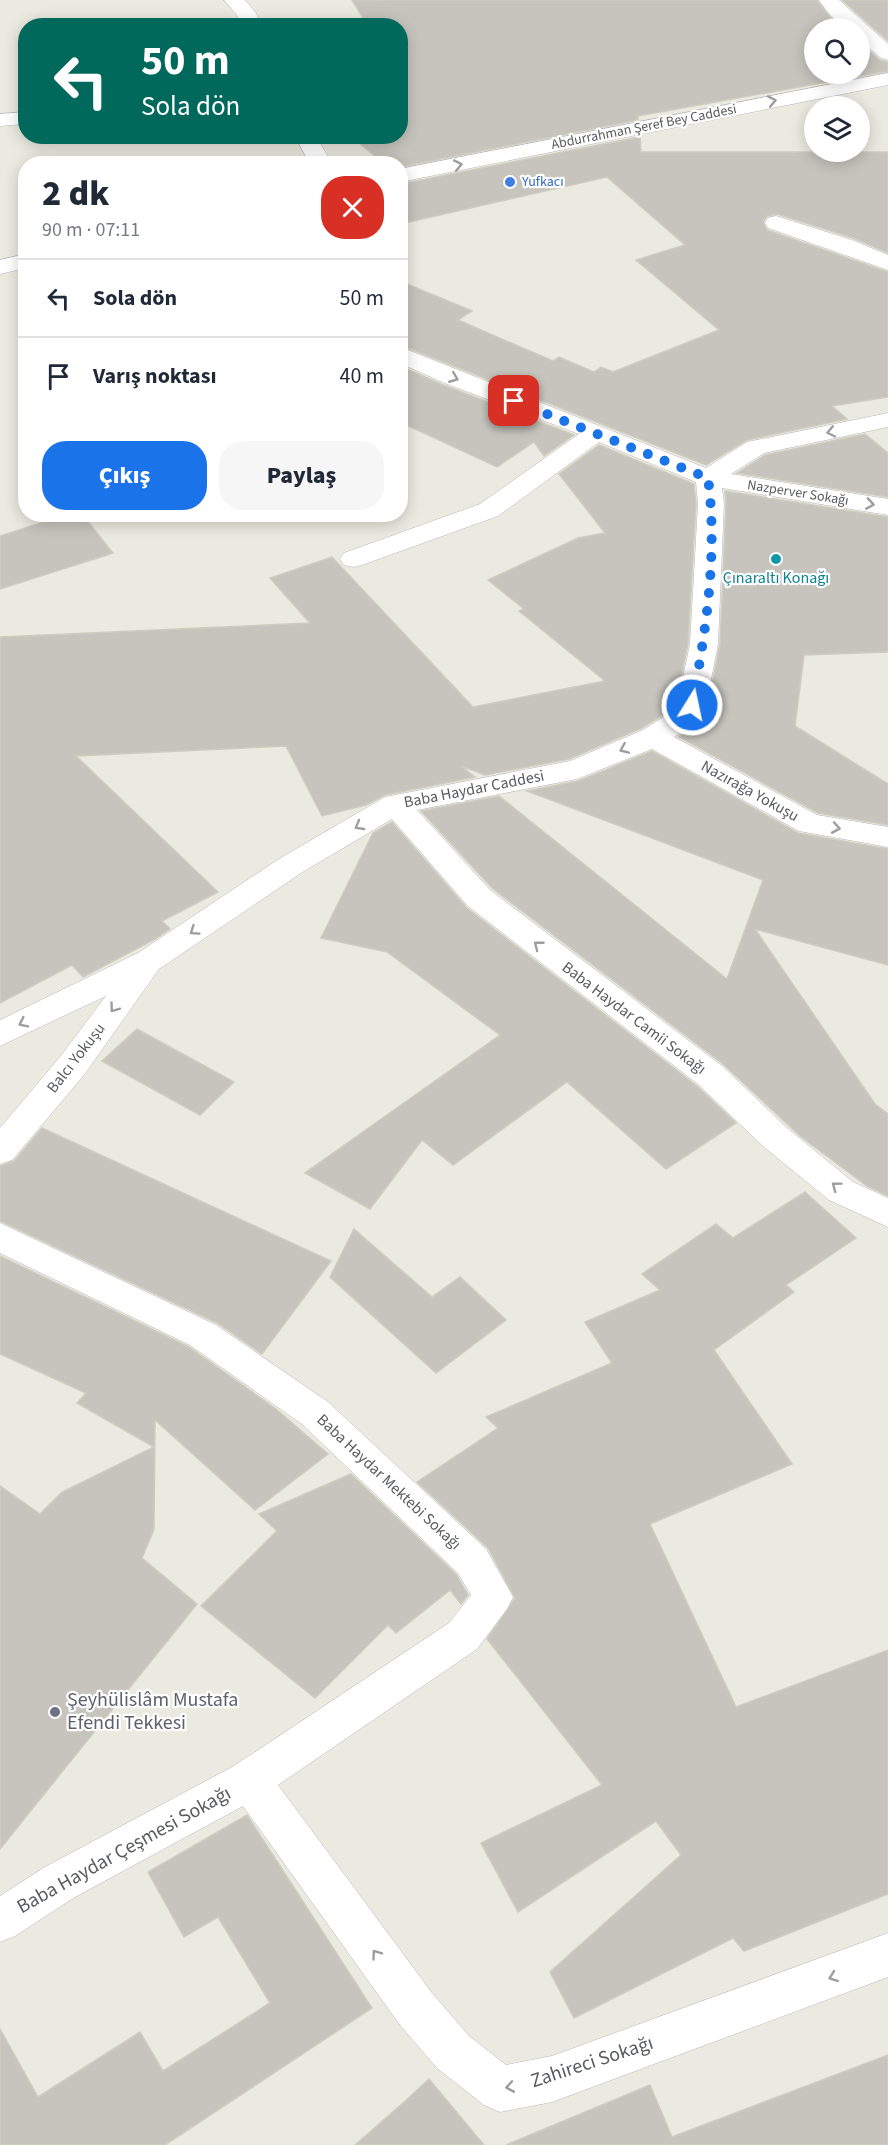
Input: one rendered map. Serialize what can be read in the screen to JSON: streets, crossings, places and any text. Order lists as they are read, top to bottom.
{
  "streets": {
    "street": [
      "Abdurrahman Şeref Bey Caddesi",
      "Nazperver Sokağı",
      "Baba Haydar Caddesi",
      "Nazırağa Yokuşu",
      "Baba Haydar Camii Sokağı",
      "Balcı Yokuşu",
      "Baba Haydar Mektebi Sokağı",
      "Baba Haydar Çeşmesi Sokağı",
      "Zahireci Sokağı"
    ]
  },
  "crossings": [
    ["Nazperver Sokağı", "Baba Haydar Caddesi"],
    ["Baba Haydar Caddesi", "Nazırağa Yokuşu"],
    ["Baba Haydar Caddesi", "Baba Haydar Camii Sokağı"],
    ["Baba Haydar Caddesi", "Balcı Yokuşu"],
    ["Baba Haydar Mektebi Sokağı", "Baba Haydar Çeşmesi Sokağı"],
    ["Baba Haydar Mektebi Sokağı", "Zahireci Sokağı"],
    ["Baba Haydar Çeşmesi Sokağı", "Zahireci Sokağı"]
  ],
  "one_way": [
    "Abdurrahman Şeref Bey Caddesi",
    "Baba Haydar Caddesi",
    "Nazırağa Yokuşu",
    "Baba Haydar Camii Sokağı",
    "Balcı Yokuşu",
    "Zahireci Sokağı"
  ],
  "places": ["Yufkacı", "Çınaraltı Konağı", "Şeyhülislâm Mustafa Efendi Tekkesi"],
  "page": {
    "turn": ["50 m", "Sola dön"],
    "heading": ["2 dk", "90 m · 07:11"],
    "list": [
      {
        "name": "Sola dön",
        "value": "50 m"
      },
      {
        "name": "Varış noktası",
        "value": "40 m"
      }
    ],
    "buttons": ["Çıkış", "Paylaş"]
  }
}
